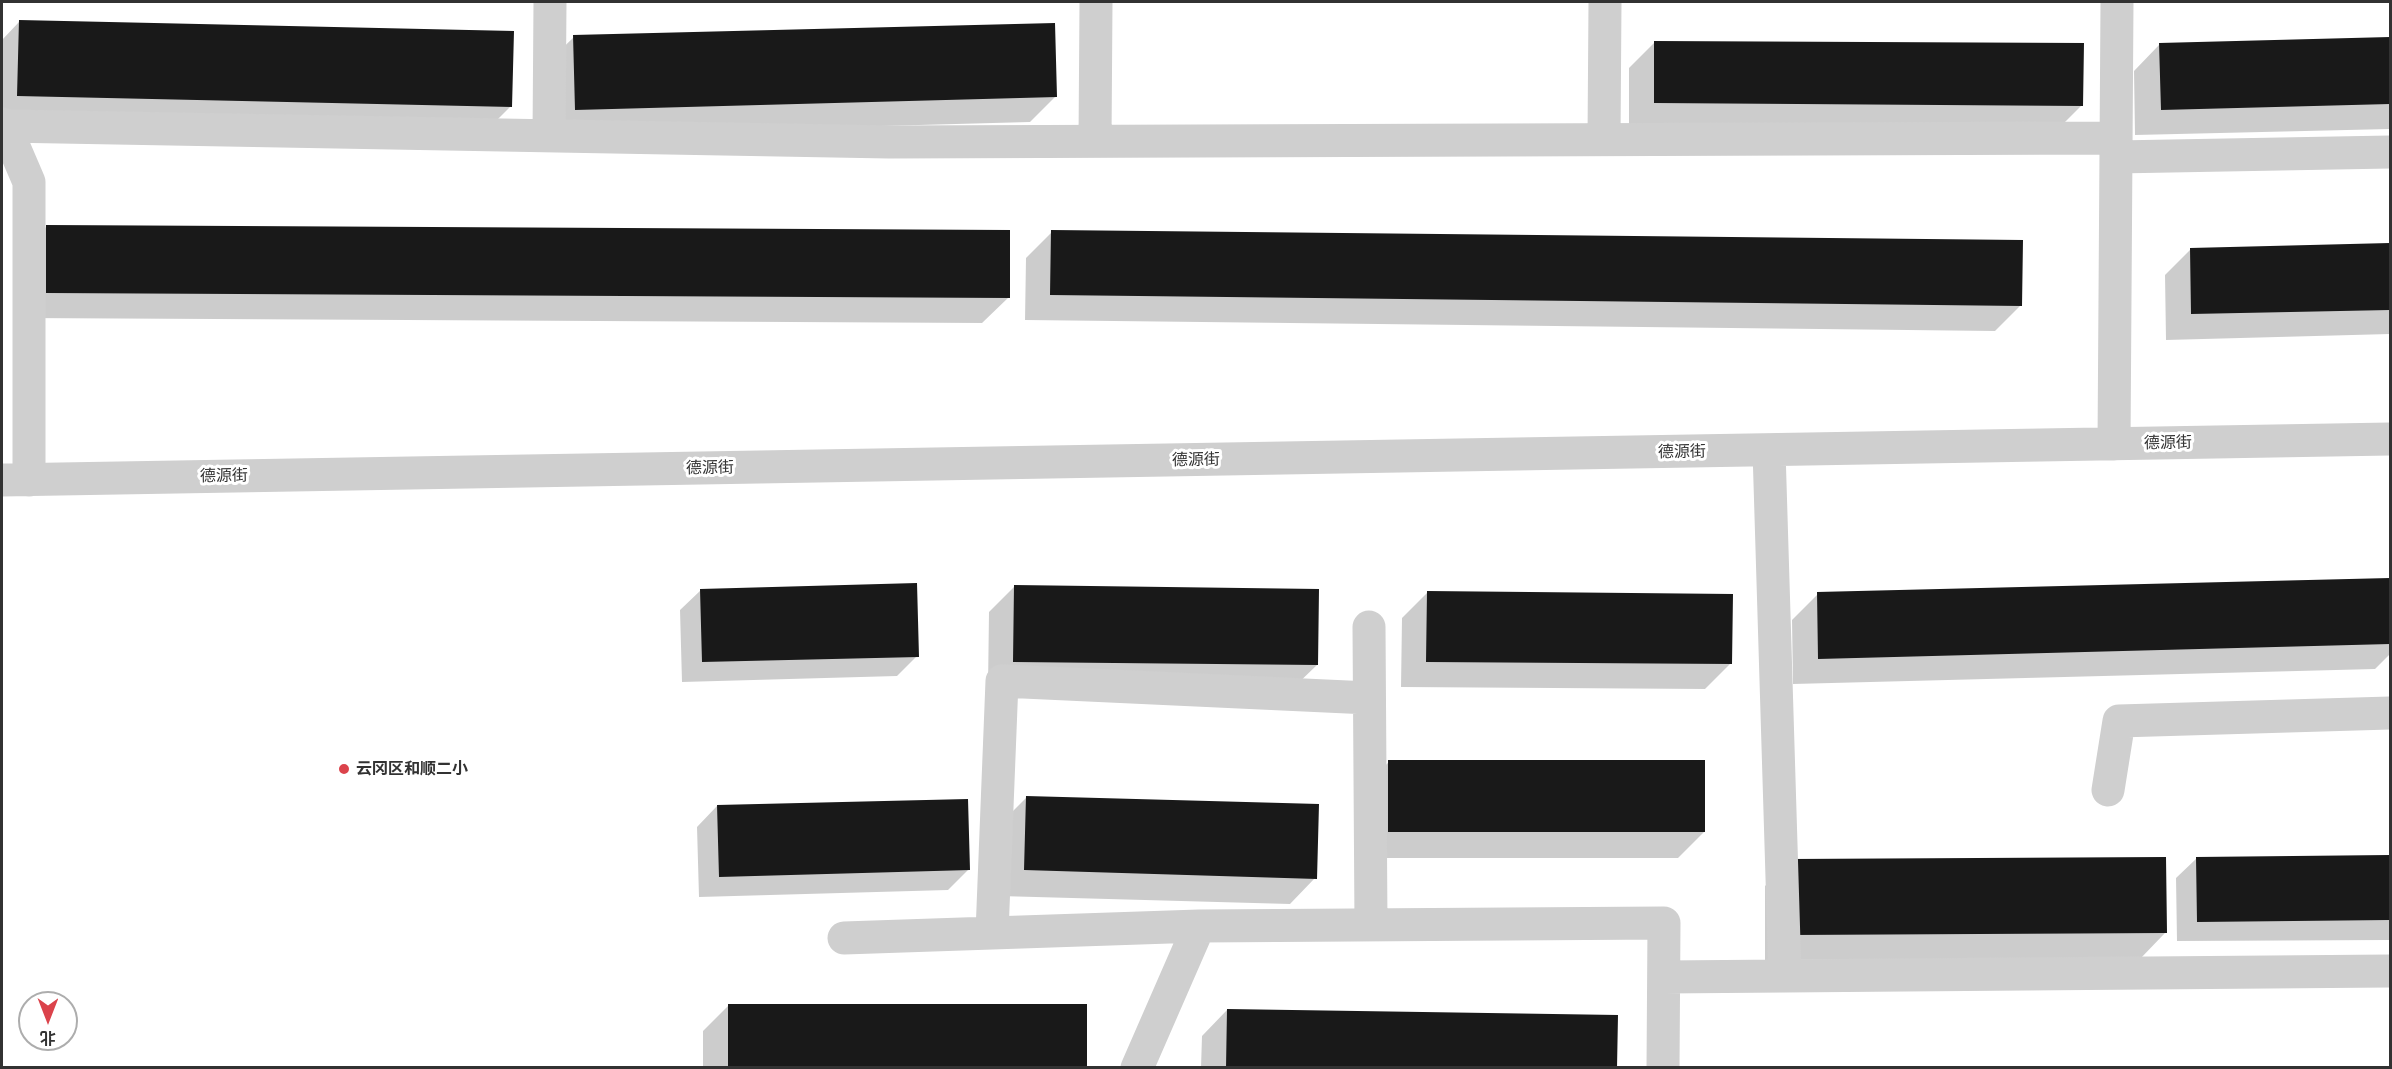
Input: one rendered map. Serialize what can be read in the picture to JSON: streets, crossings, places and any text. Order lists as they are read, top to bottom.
{
  "streets": {
    "street": ["德源街"]
  },
  "places": ["云冈区和顺二小"],
  "north": "bottom"
}
